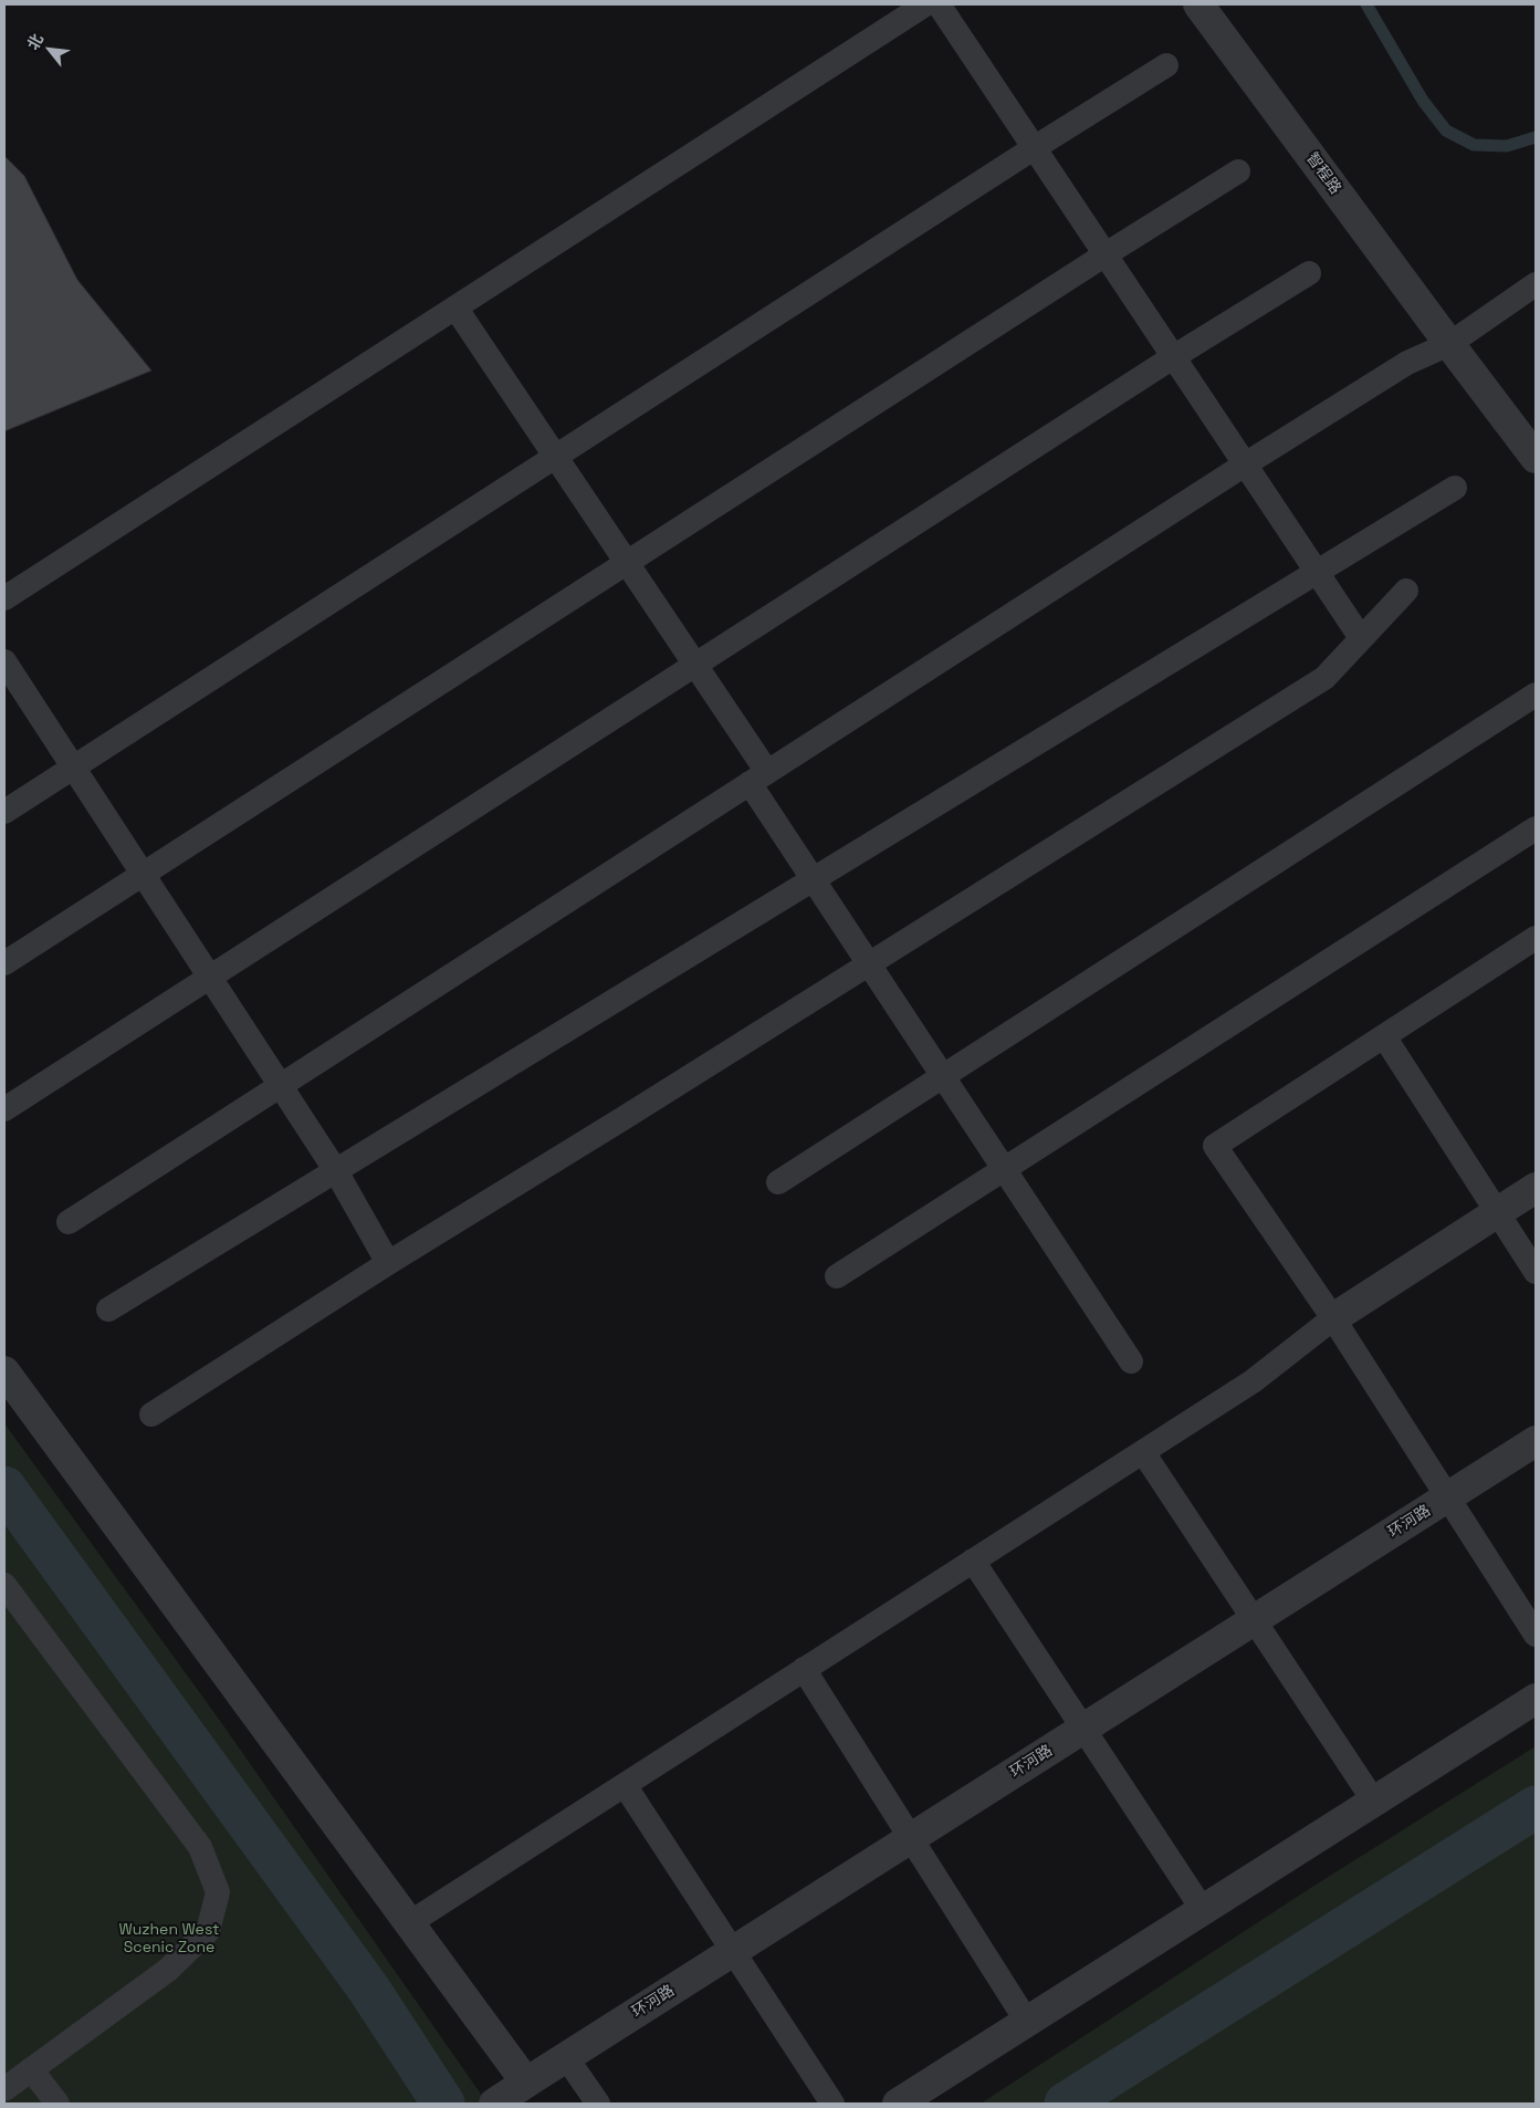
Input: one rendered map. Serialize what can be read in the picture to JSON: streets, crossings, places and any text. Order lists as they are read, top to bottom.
{
  "streets": {
    "street": ["智程路", "环河路"]
  },
  "parks": ["Wuzhen West Scenic Zone"],
  "north": "top left"
}
